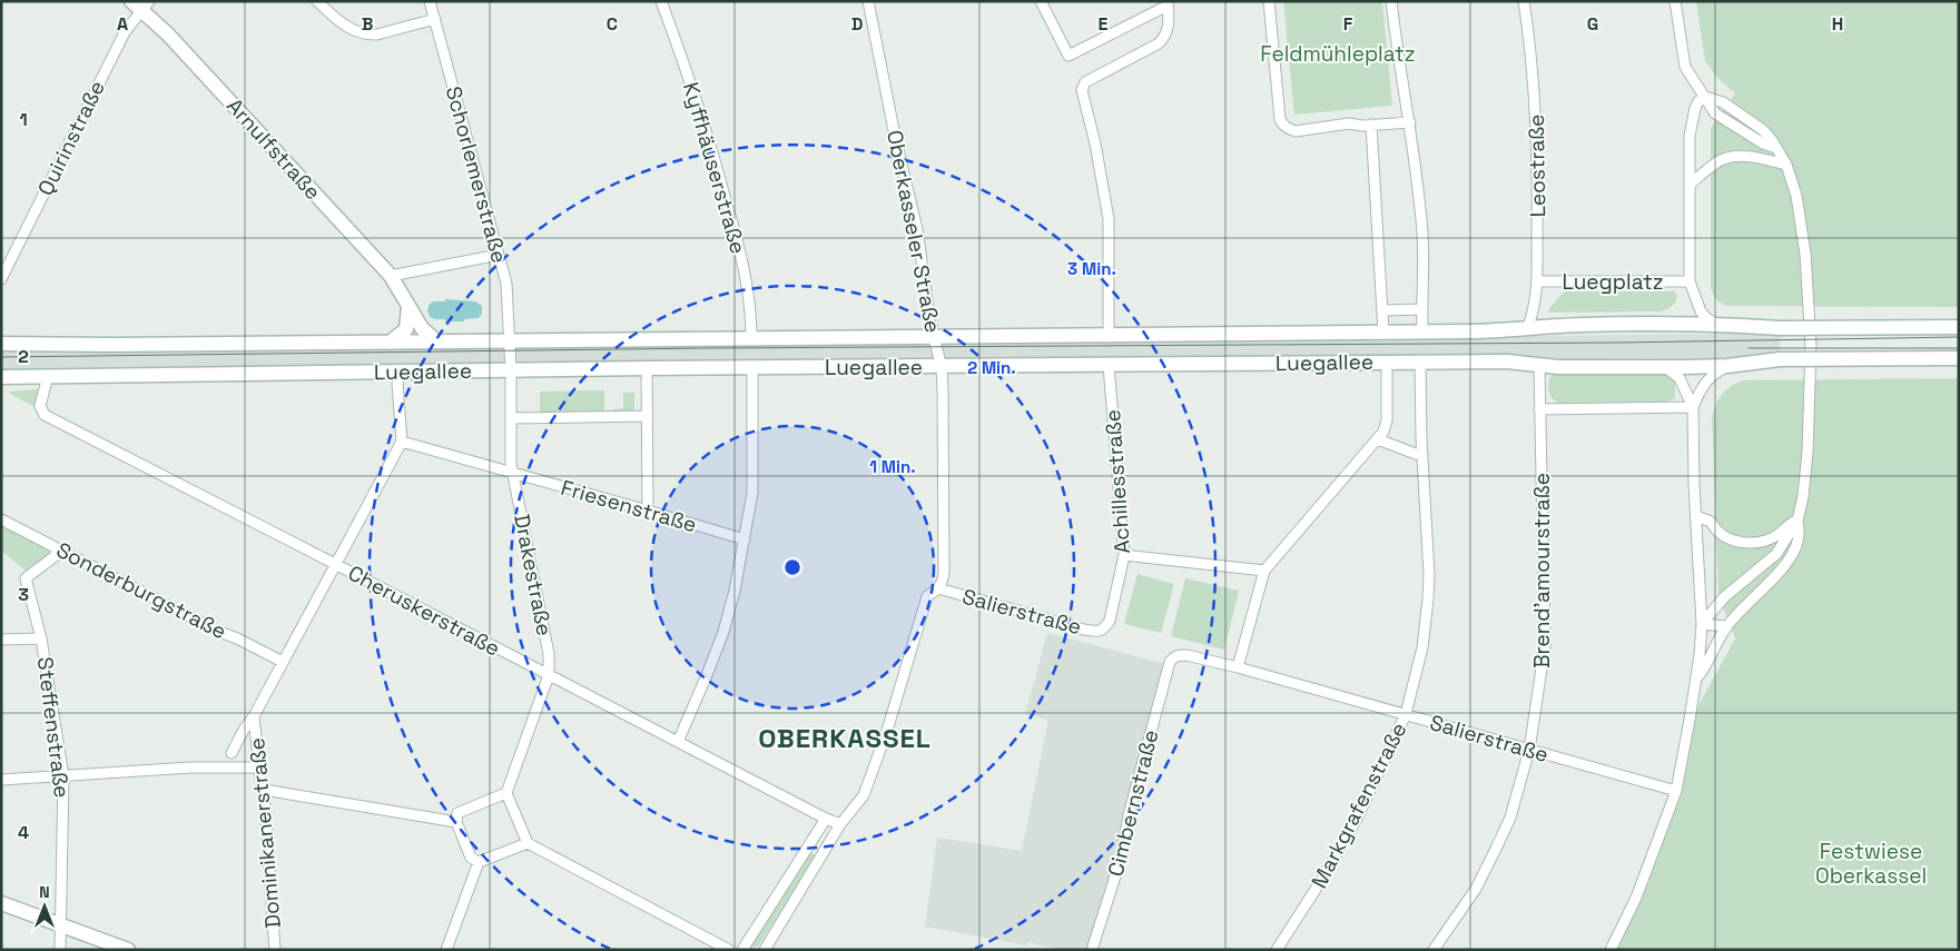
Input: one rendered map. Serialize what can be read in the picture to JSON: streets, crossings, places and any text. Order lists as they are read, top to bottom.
{
  "streets": {
    "main road": ["Arnulfstraße", "Luegallee"],
    "street": [
      "Quirinstraße",
      "Leostraße",
      "Kyffhäuserstraße",
      "Schorlemerstraße",
      "Oberkasseler Straße",
      "Luegplatz",
      "Achillesstraße",
      "Friesenstraße",
      "Brend'amourstraße",
      "Drakestraße",
      "Sonderburgstraße",
      "Cheruskerstraße",
      "Salierstraße",
      "Steffenstraße",
      "Cimbernstraße",
      "Markgrafenstraße",
      "Dominikanerstraße"
    ]
  },
  "crossings": [
    ["Quirinstraße", "Arnulfstraße"],
    ["Arnulfstraße", "Luegallee"],
    ["Leostraße", "Luegplatz"],
    ["Leostraße", "Luegallee"],
    ["Kyffhäuserstraße", "Luegallee"],
    ["Schorlemerstraße", "Luegallee"],
    ["Schorlemerstraße", "Drakestraße"],
    ["Oberkasseler Straße", "Luegallee"],
    ["Oberkasseler Straße", "Cheruskerstraße"],
    ["Oberkasseler Straße", "Salierstraße"],
    ["Luegallee", "Achillesstraße"],
    ["Luegallee", "Brend'amourstraße"],
    ["Luegallee", "Drakestraße"],
    ["Luegallee", "Cheruskerstraße"],
    ["Luegallee", "Markgrafenstraße"],
    ["Achillesstraße", "Salierstraße"],
    ["Friesenstraße", "Drakestraße"],
    ["Friesenstraße", "Dominikanerstraße"],
    ["Brend'amourstraße", "Salierstraße"],
    ["Drakestraße", "Cheruskerstraße"],
    ["Sonderburgstraße", "Steffenstraße"],
    ["Sonderburgstraße", "Dominikanerstraße"],
    ["Cheruskerstraße", "Dominikanerstraße"],
    ["Salierstraße", "Cimbernstraße"],
    ["Salierstraße", "Markgrafenstraße"]
  ],
  "districts": ["OBERKASSEL"],
  "parks": ["Feldmühleplatz", "Festwiese Oberkassel"],
  "north": "top",
  "grid": {
    "columns": [
      "A",
      "B",
      "C",
      "D",
      "E",
      "F",
      "G",
      "H"
    ],
    "rows": [
      "1",
      "2",
      "3",
      "4"
    ]
  },
  "rings": ["3 Min.", "2 Min.", "1 Min."]
}
